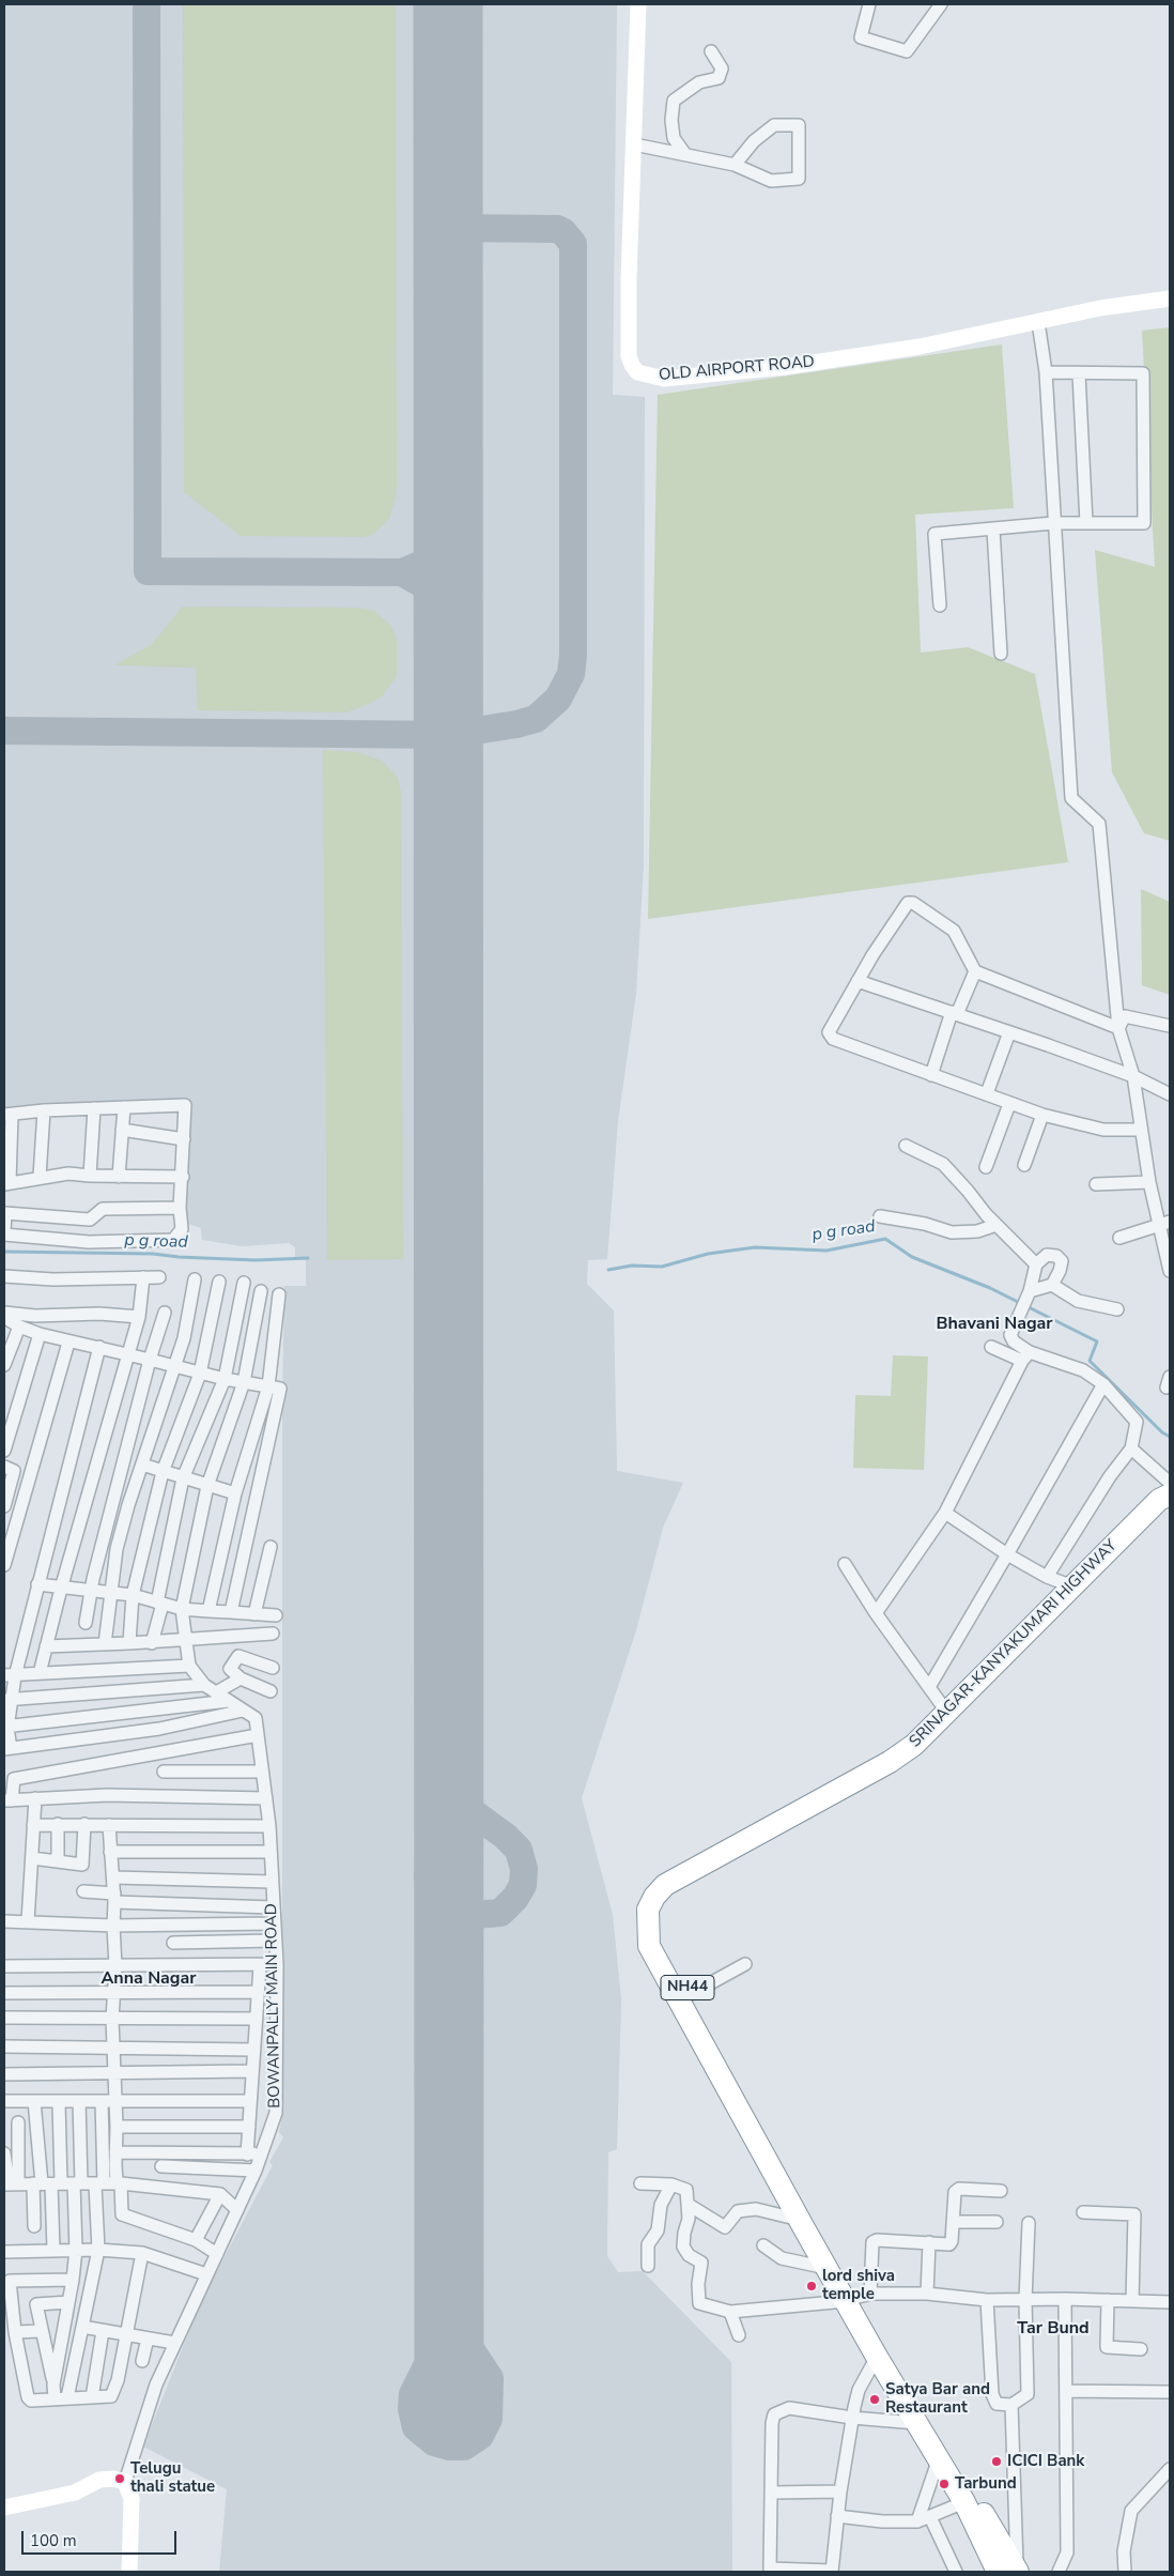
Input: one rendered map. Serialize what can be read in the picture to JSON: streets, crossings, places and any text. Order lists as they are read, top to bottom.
{
  "streets": {
    "highway": ["SRINAGAR-KANYAKUMARI HIGHWAY", "NH44"],
    "main road": ["OLD AIRPORT ROAD"],
    "street": ["BOWANPALLY MAIN ROAD"]
  },
  "districts": ["Bhavani Nagar", "Anna Nagar", "Tar Bund"],
  "water": ["p g road"],
  "places": [
    "lord shiva temple",
    "Satya Bar and Restaurant",
    "ICICI Bank",
    "Telugu thali statue",
    "Tarbund"
  ],
  "scale_bar": "100 m"
}
